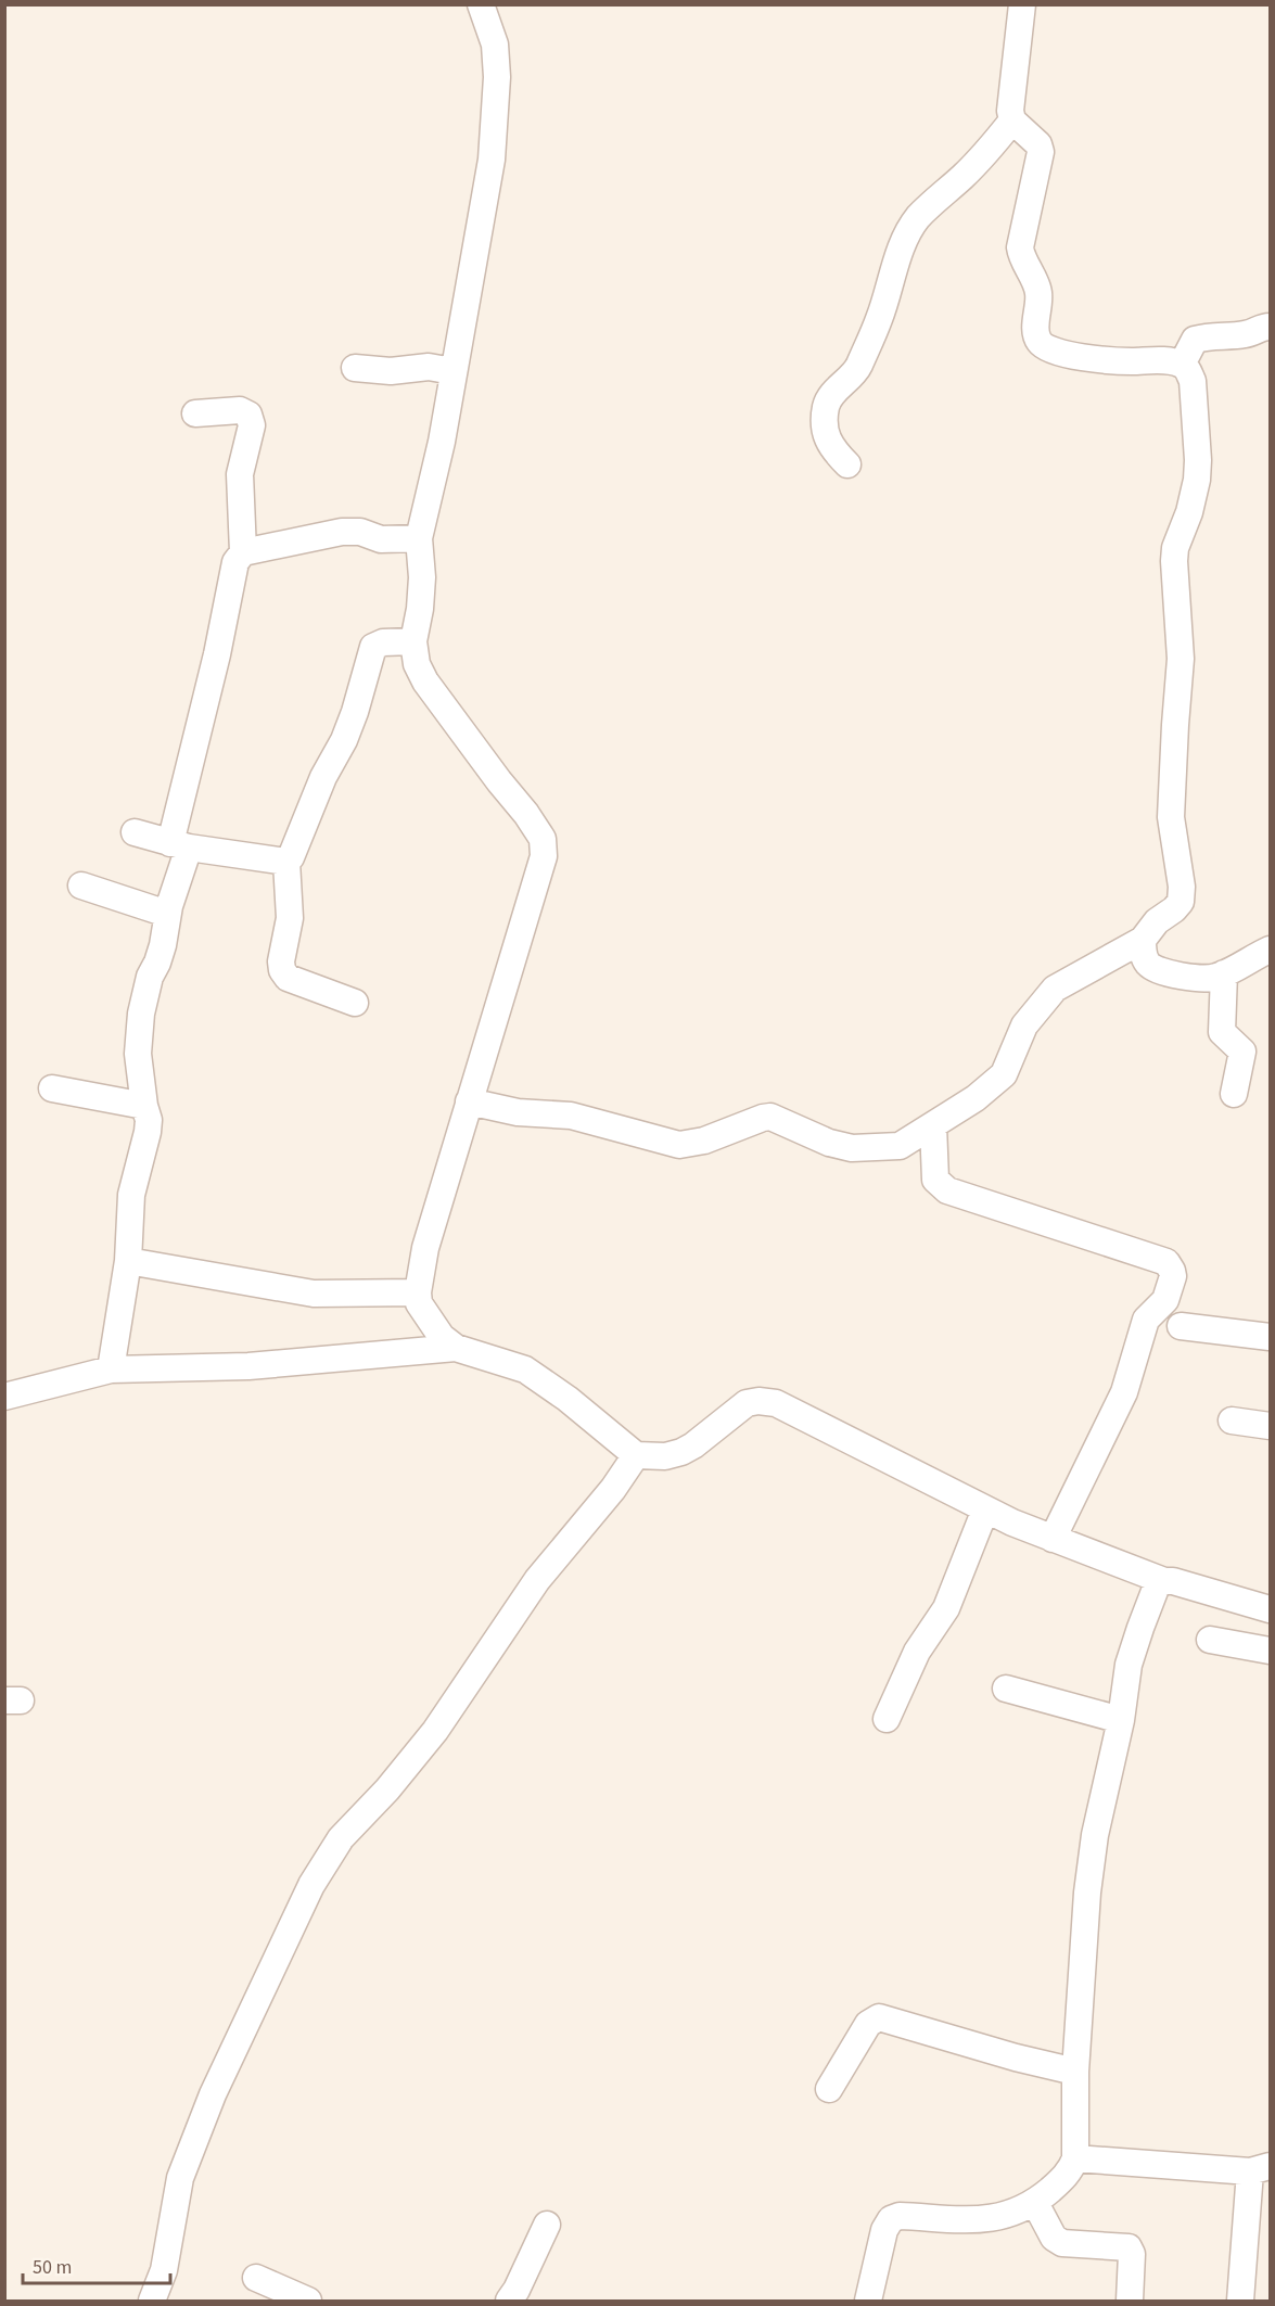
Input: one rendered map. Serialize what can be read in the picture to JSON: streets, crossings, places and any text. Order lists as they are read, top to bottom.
{
  "scale_bar": "50 m"
}
